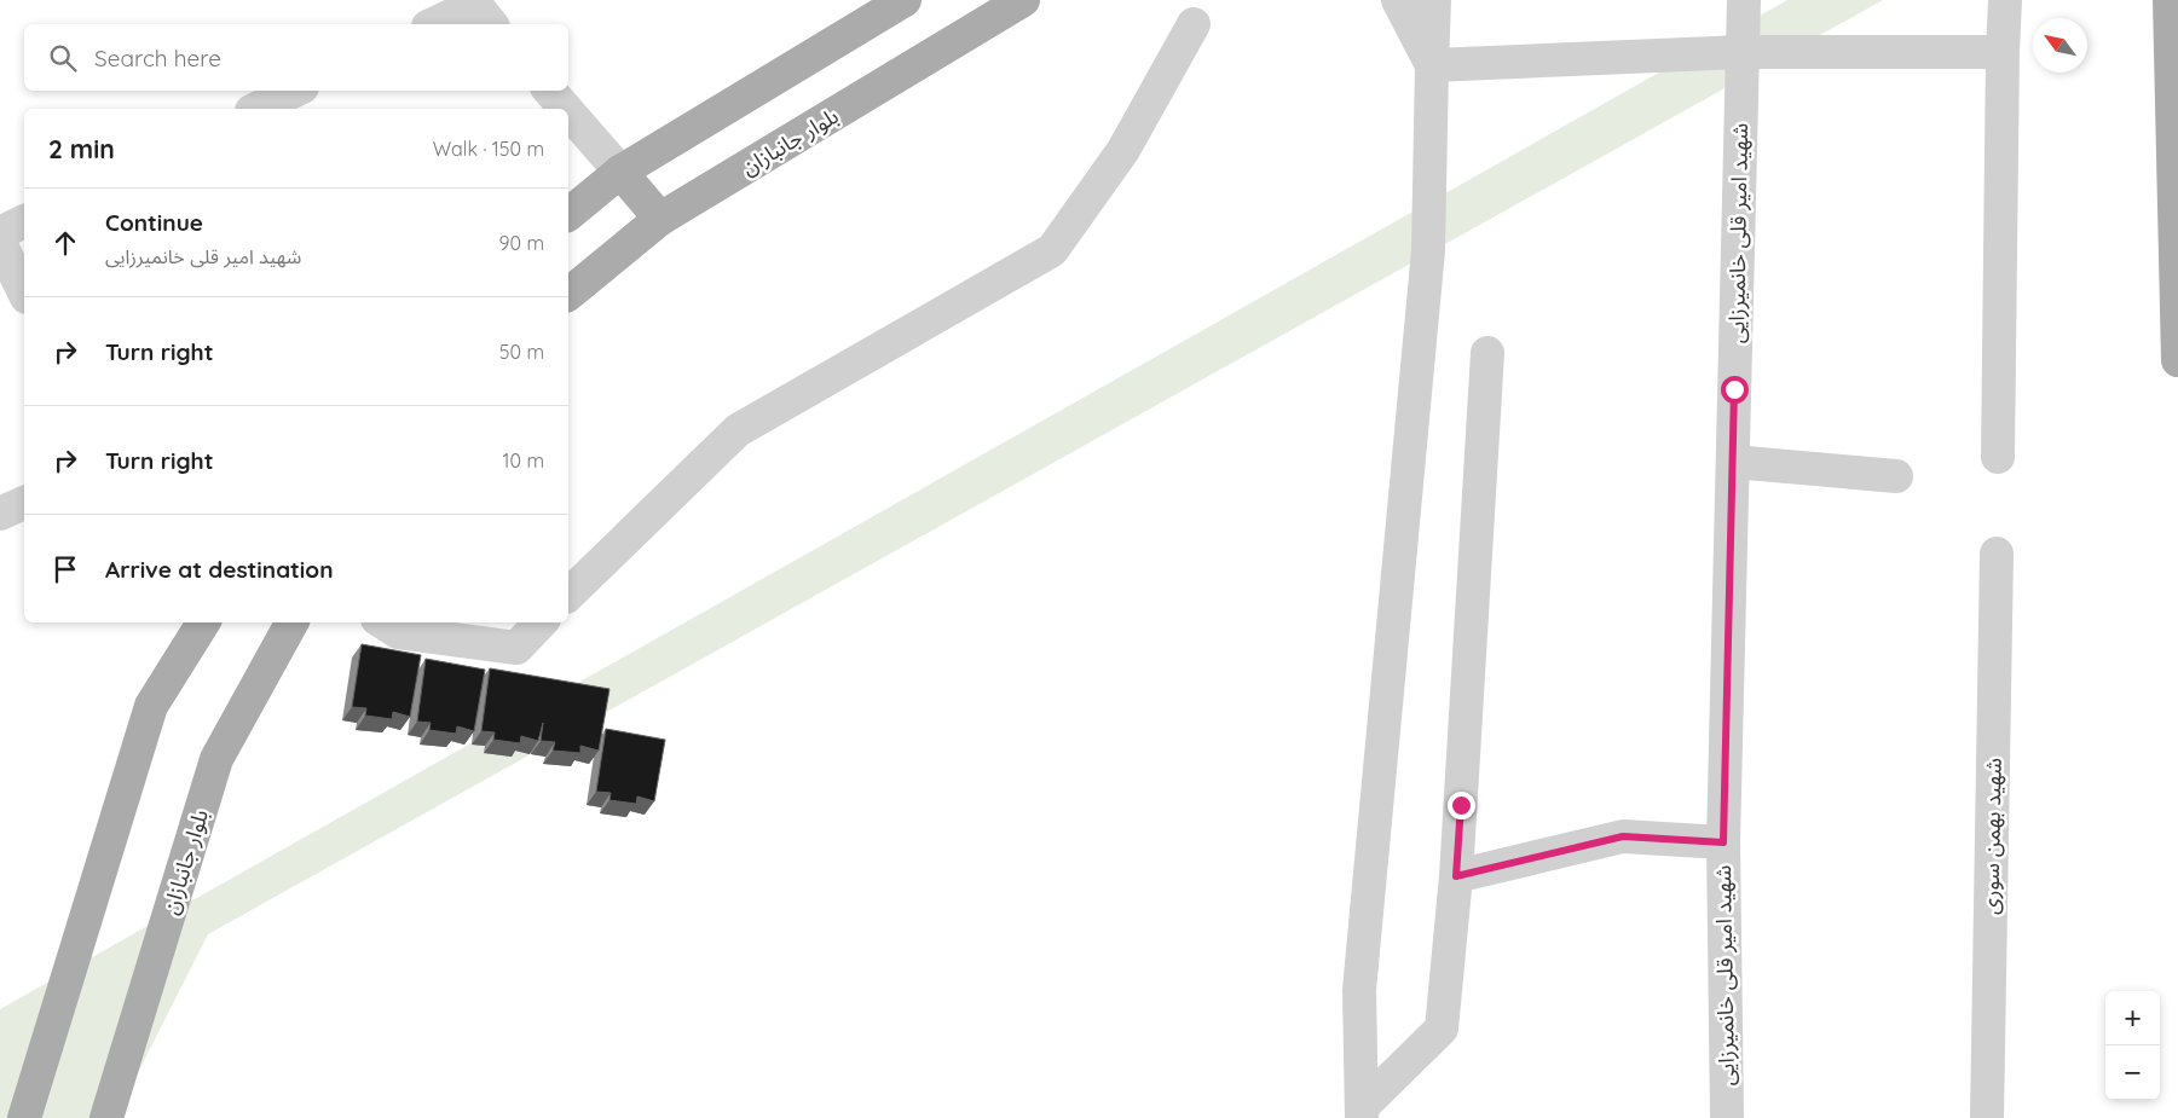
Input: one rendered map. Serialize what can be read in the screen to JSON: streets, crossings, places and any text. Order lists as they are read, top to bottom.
{
  "streets": {
    "main road": ["بلوار جانبازان"],
    "street": ["شهید امیر قلی خانمیرزایی", "شهید بهمن سوری"]
  },
  "north": "top left",
  "page": {
    "search": "Search here",
    "heading": ["2 min", "Walk · 150 m"],
    "list": [
      ["Continue", "شهید امیر قلی خانمیرزایی", "90 m"],
      ["Turn right", "50 m"],
      ["Turn right", "10 m"],
      "Arrive at destination"
    ],
    "map_buttons": ["+", "−"]
  }
}
